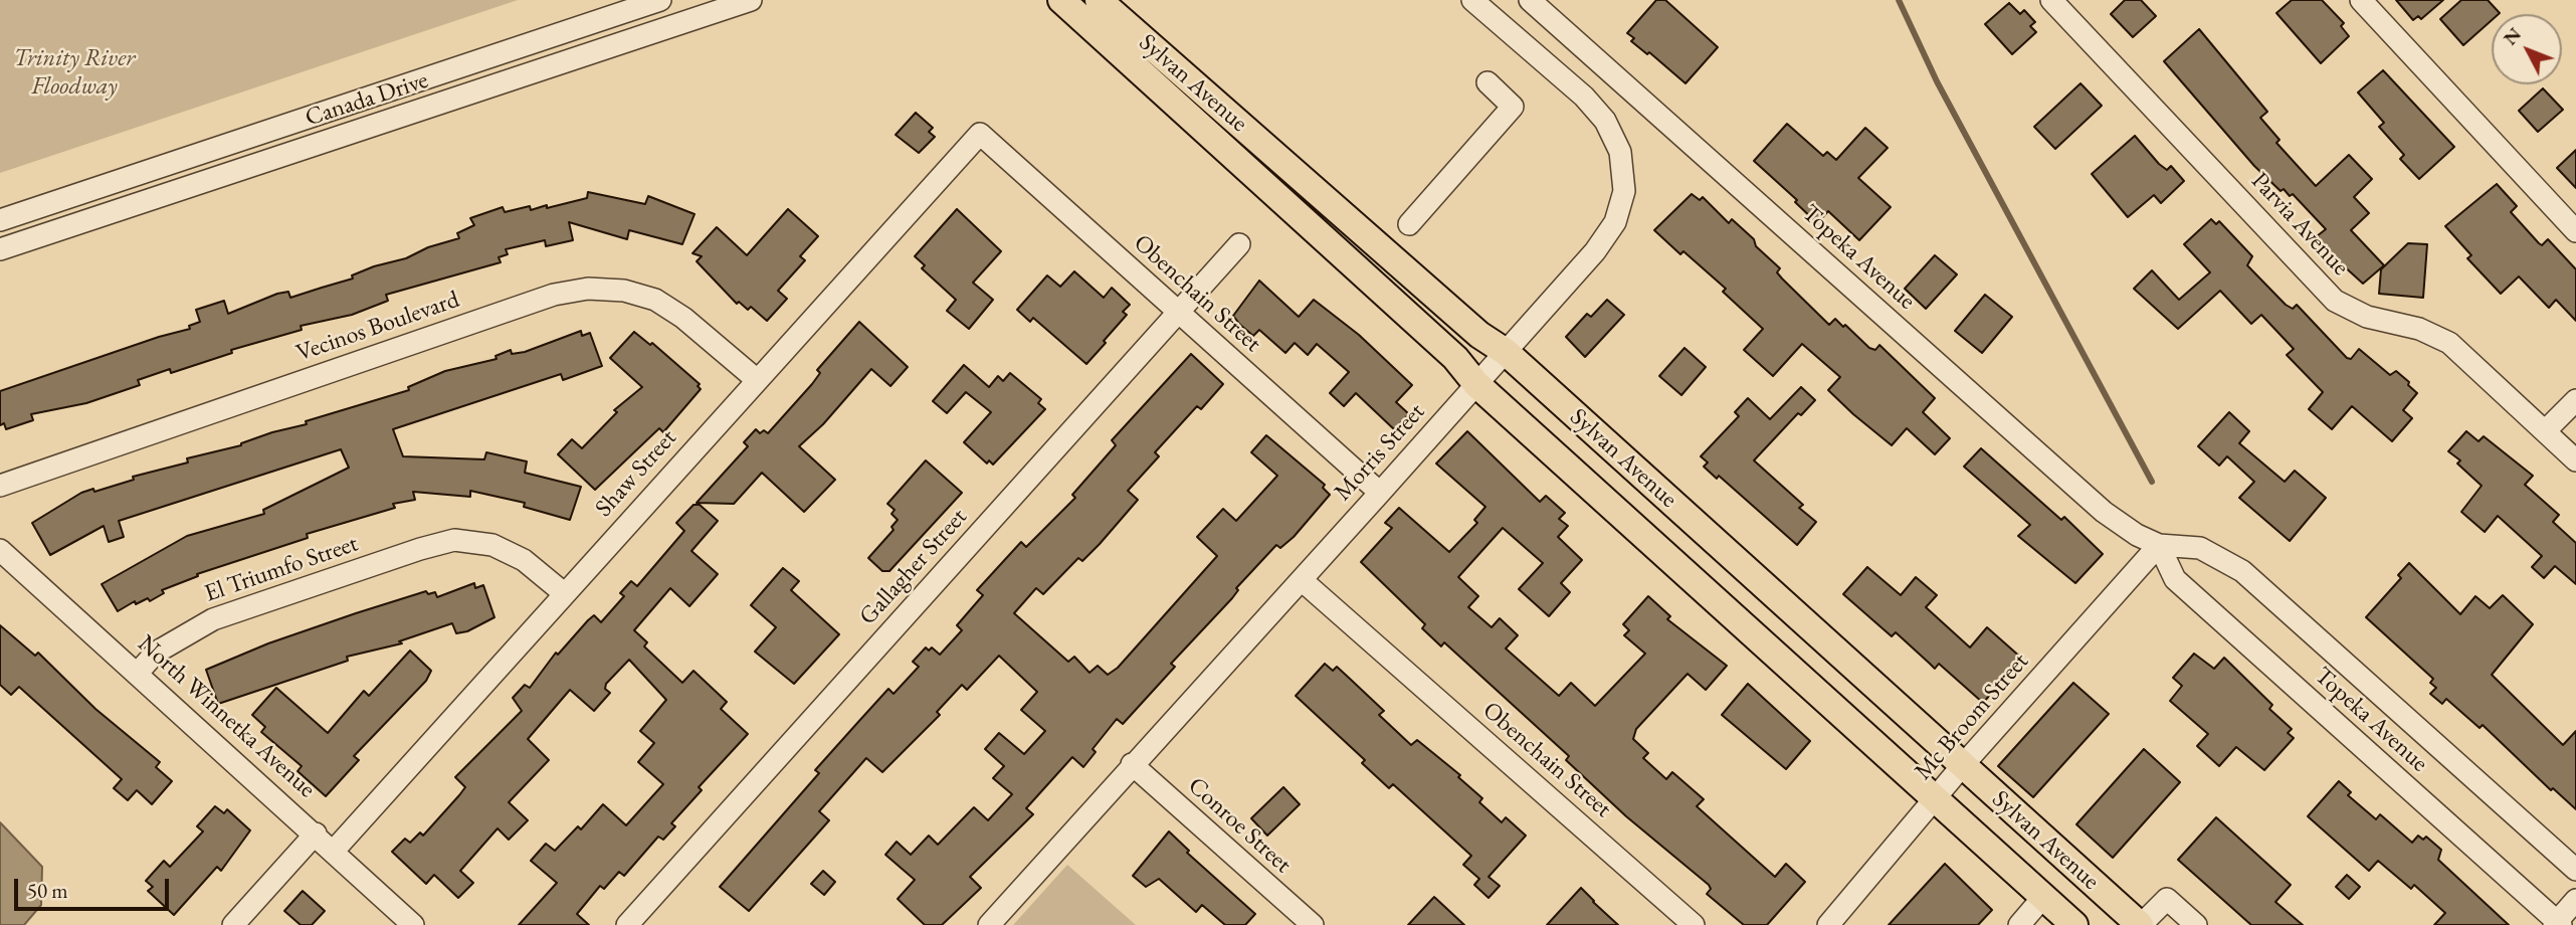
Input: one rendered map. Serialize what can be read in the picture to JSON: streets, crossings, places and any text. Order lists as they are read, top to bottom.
{
  "streets": {
    "main road": ["Sylvan Avenue"],
    "street": [
      "Canada Drive",
      "Parvia Avenue",
      "Topeka Avenue",
      "Obenchain Street",
      "Vecinos Boulevard",
      "Morris Street",
      "Shaw Street",
      "Gallagher Street",
      "El Triumfo Street",
      "North Winnetka Avenue",
      "Mc Broom Street",
      "Conroe Street"
    ]
  },
  "crossings": [
    ["Sylvan Avenue", "Morris Street"],
    ["Sylvan Avenue", "Mc Broom Street"],
    ["Topeka Avenue", "Mc Broom Street"],
    ["Obenchain Street", "Morris Street"],
    ["Obenchain Street", "Shaw Street"],
    ["Obenchain Street", "Gallagher Street"],
    ["Vecinos Boulevard", "Shaw Street"],
    ["Morris Street", "Conroe Street"],
    ["Shaw Street", "El Triumfo Street"],
    ["Shaw Street", "North Winnetka Avenue"],
    ["El Triumfo Street", "North Winnetka Avenue"]
  ],
  "parks": ["Trinity River Floodway"],
  "scale_bar": "50 m",
  "north": "top left"
}
